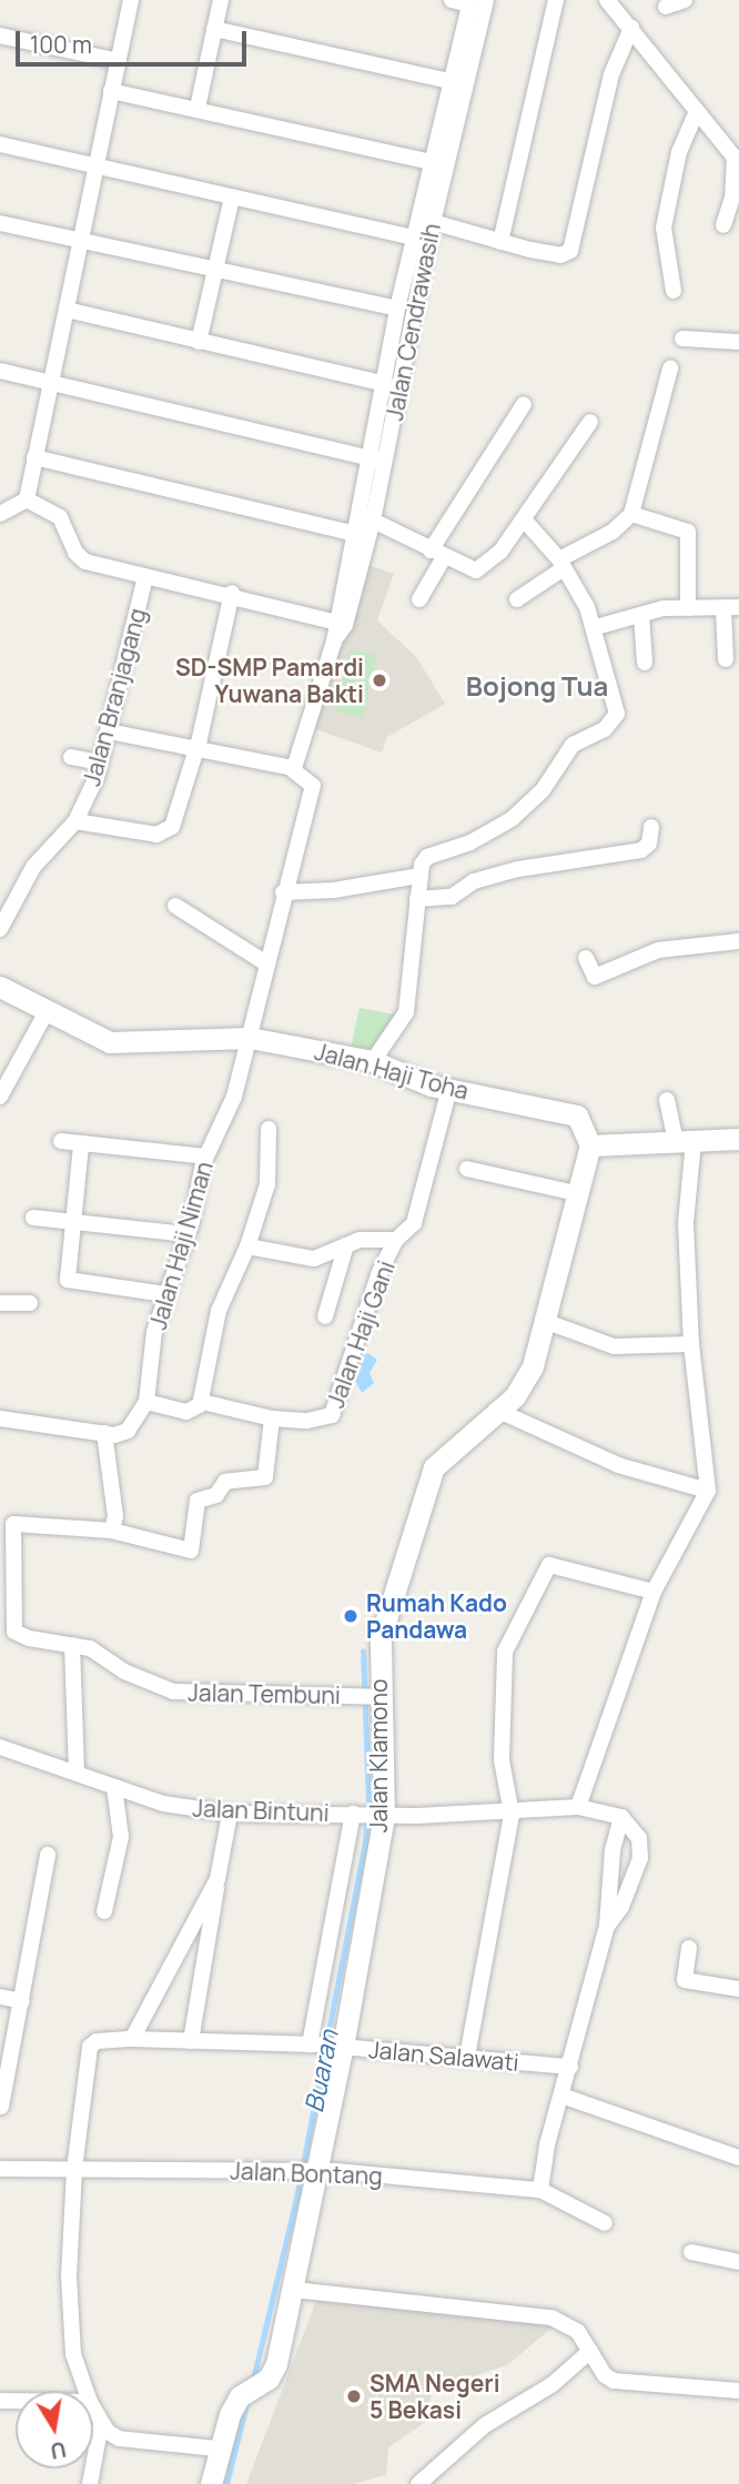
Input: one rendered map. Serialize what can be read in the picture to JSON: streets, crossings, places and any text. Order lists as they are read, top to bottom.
{
  "streets": {
    "street": [
      "Jalan Cendrawasih",
      "Jalan Branjagang",
      "Jalan Haji Toha",
      "Jalan Haji Niman",
      "Jalan Haji Gani",
      "Jalan Tembuni",
      "Jalan Klamono",
      "Jalan Bintuni",
      "Jalan Salawati",
      "Jalan Bontang"
    ]
  },
  "crossings": [
    ["Jalan Cendrawasih", "Jalan Haji Niman"],
    ["Jalan Haji Toha", "Jalan Haji Niman"],
    ["Jalan Haji Toha", "Jalan Haji Gani"],
    ["Jalan Haji Toha", "Jalan Klamono"],
    ["Jalan Tembuni", "Jalan Klamono"],
    ["Jalan Klamono", "Jalan Bintuni"],
    ["Jalan Klamono", "Jalan Salawati"],
    ["Jalan Klamono", "Jalan Bontang"],
    ["Jalan Salawati", "Jalan Bontang"]
  ],
  "districts": ["Bojong Tua"],
  "water": ["Buaran"],
  "places": ["SD-SMP Pamardi Yuwana Bakti", "Rumah Kado Pandawa", "SMA Negeri 5 Bekasi"],
  "scale_bar": "100 m",
  "north": "bottom"
}
